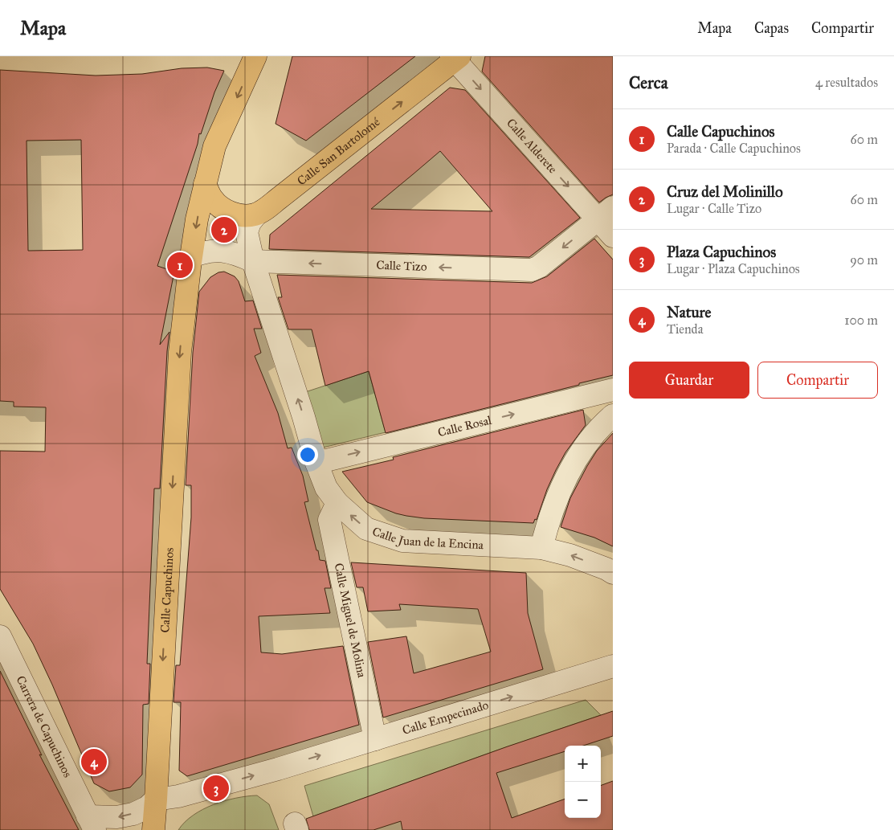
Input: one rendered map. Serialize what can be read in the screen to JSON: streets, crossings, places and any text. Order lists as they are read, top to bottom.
{
  "streets": {
    "main road": ["Calle San Bartolomé", "Calle Capuchinos"],
    "street": [
      "Calle Alderete",
      "Calle Tizo",
      "Calle Rosal",
      "Calle Juan de la Encina",
      "Calle Miguel de Molina",
      "Calle Empecinado",
      "Carrera de Capuchinos"
    ]
  },
  "crossings": [
    ["Calle Alderete", "Calle San Bartolomé"],
    ["Calle Alderete", "Calle Tizo"],
    ["Calle San Bartolomé", "Calle Tizo"],
    ["Calle San Bartolomé", "Calle Juan de la Encina"],
    ["Calle Tizo", "Calle Juan de la Encina"],
    ["Calle Tizo", "Calle Capuchinos"],
    ["Calle Rosal", "Calle Juan de la Encina"],
    ["Calle Juan de la Encina", "Calle Miguel de Molina"],
    ["Calle Capuchinos", "Calle Empecinado"],
    ["Calle Miguel de Molina", "Calle Empecinado"]
  ],
  "one_way": [
    "Calle Alderete",
    "Calle San Bartolomé",
    "Calle Tizo",
    "Calle Rosal",
    "Calle Juan de la Encina",
    "Calle Capuchinos",
    "Calle Empecinado"
  ],
  "page": {
    "header": "Mapa",
    "nav": ["Mapa", "Capas", "Compartir"],
    "heading": ["Cerca", "4 resultados"],
    "list": [
      {
        "mark": "1",
        "name": "Calle Capuchinos",
        "note": "Parada · Calle Capuchinos",
        "value": "60 m"
      },
      {
        "mark": "2",
        "name": "Cruz del Molinillo",
        "note": "Lugar · Calle Tizo",
        "value": "60 m"
      },
      {
        "mark": "3",
        "name": "Plaza Capuchinos",
        "note": "Lugar · Plaza Capuchinos",
        "value": "90 m"
      },
      {
        "mark": "4",
        "name": "Nature",
        "note": "Tienda",
        "value": "100 m"
      }
    ],
    "pins": [
      "2",
      "1",
      "4",
      "3"
    ],
    "buttons": ["Guardar", "Compartir"],
    "map_buttons": ["+", "−"]
  }
}
